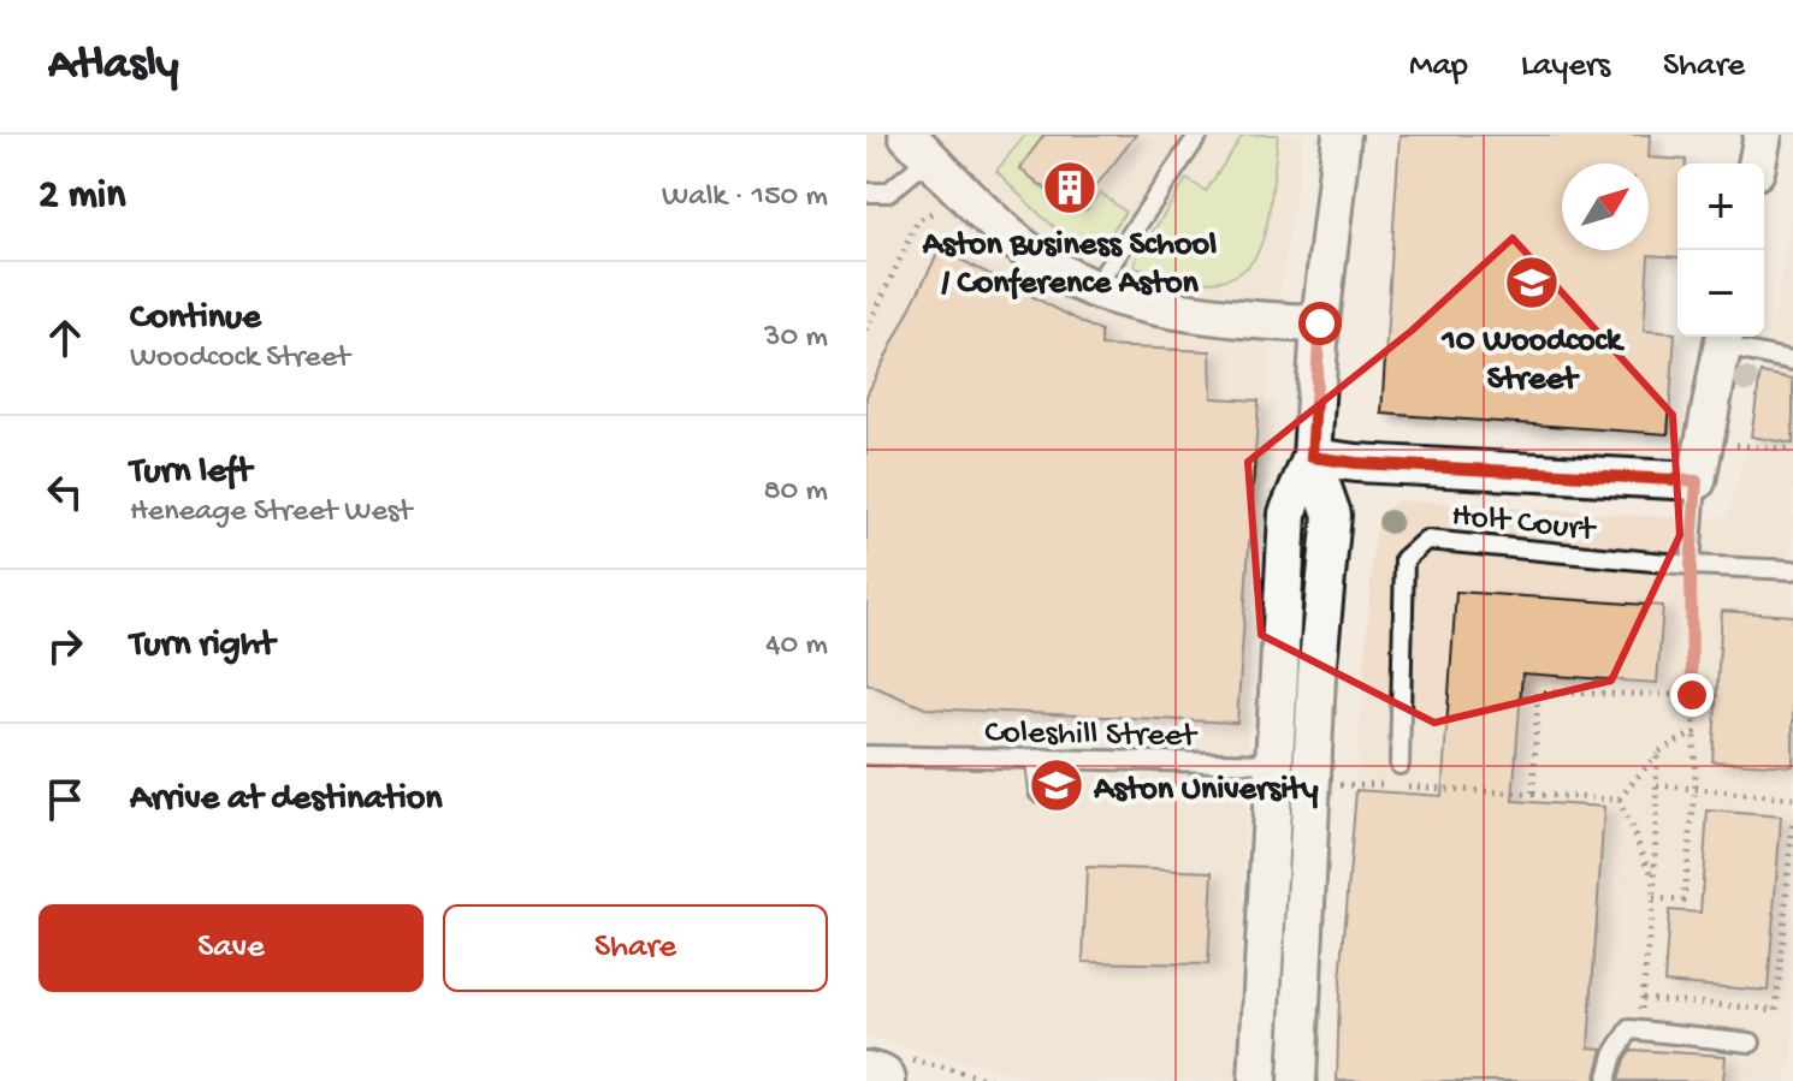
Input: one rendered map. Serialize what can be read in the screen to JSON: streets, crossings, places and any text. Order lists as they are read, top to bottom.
{
  "streets": {
    "lane": ["Holt Court", "Coleshill Street"]
  },
  "places": {
    "building": ["Aston Business School / Conference Aston"],
    "school or university": ["10 Woodcock Street", "Aston University"]
  },
  "north": "top right",
  "page": {
    "header": "Atlasly",
    "nav": ["Map", "Layers", "Share"],
    "heading": ["2 min", "Walk · 150 m"],
    "map_buttons": ["+", "−"],
    "list": [
      ["Continue", "Woodcock Street", "30 m"],
      ["Turn left", "Heneage Street West", "80 m"],
      ["Turn right", "40 m"],
      "Arrive at destination"
    ],
    "buttons": ["Save", "Share"]
  }
}
